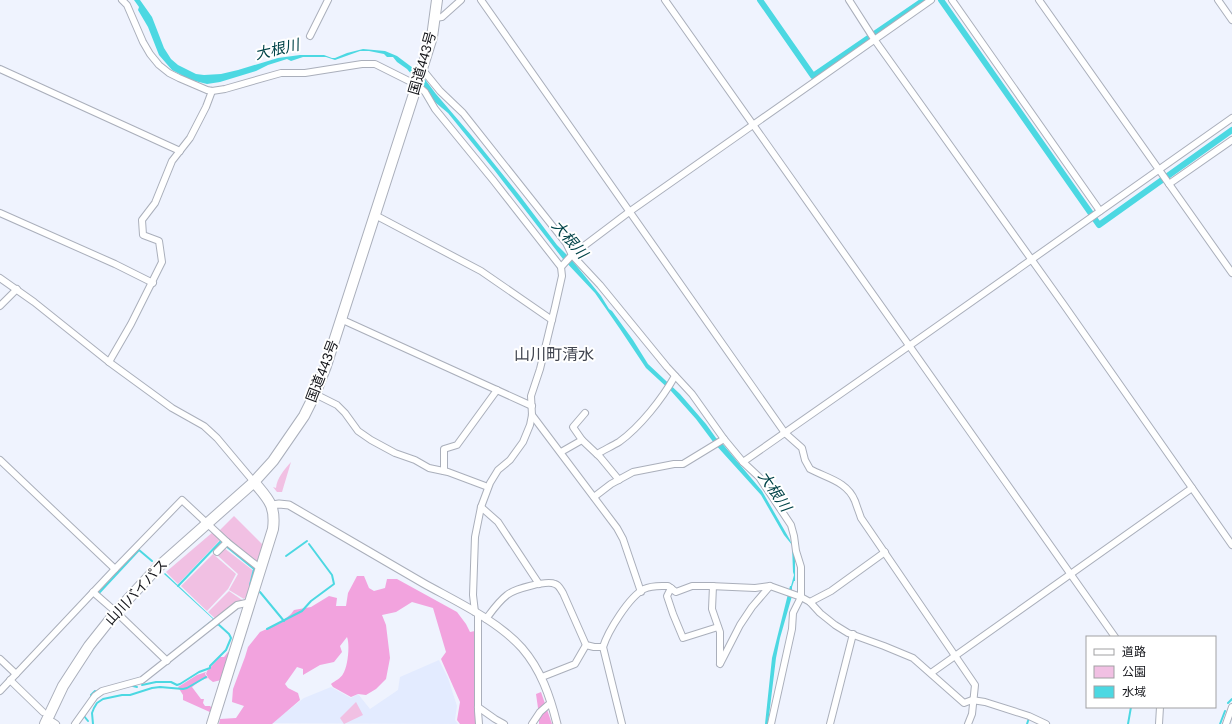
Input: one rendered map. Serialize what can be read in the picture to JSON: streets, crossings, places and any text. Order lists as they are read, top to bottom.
{
  "streets": {
    "highway": ["国道443号", "山川バイパス"]
  },
  "crossings": [
    ["国道443号", "山川バイパス"]
  ],
  "districts": ["山川町清水"],
  "water": ["大根川"],
  "legend": ["道路", "公園", "水域"]
}
